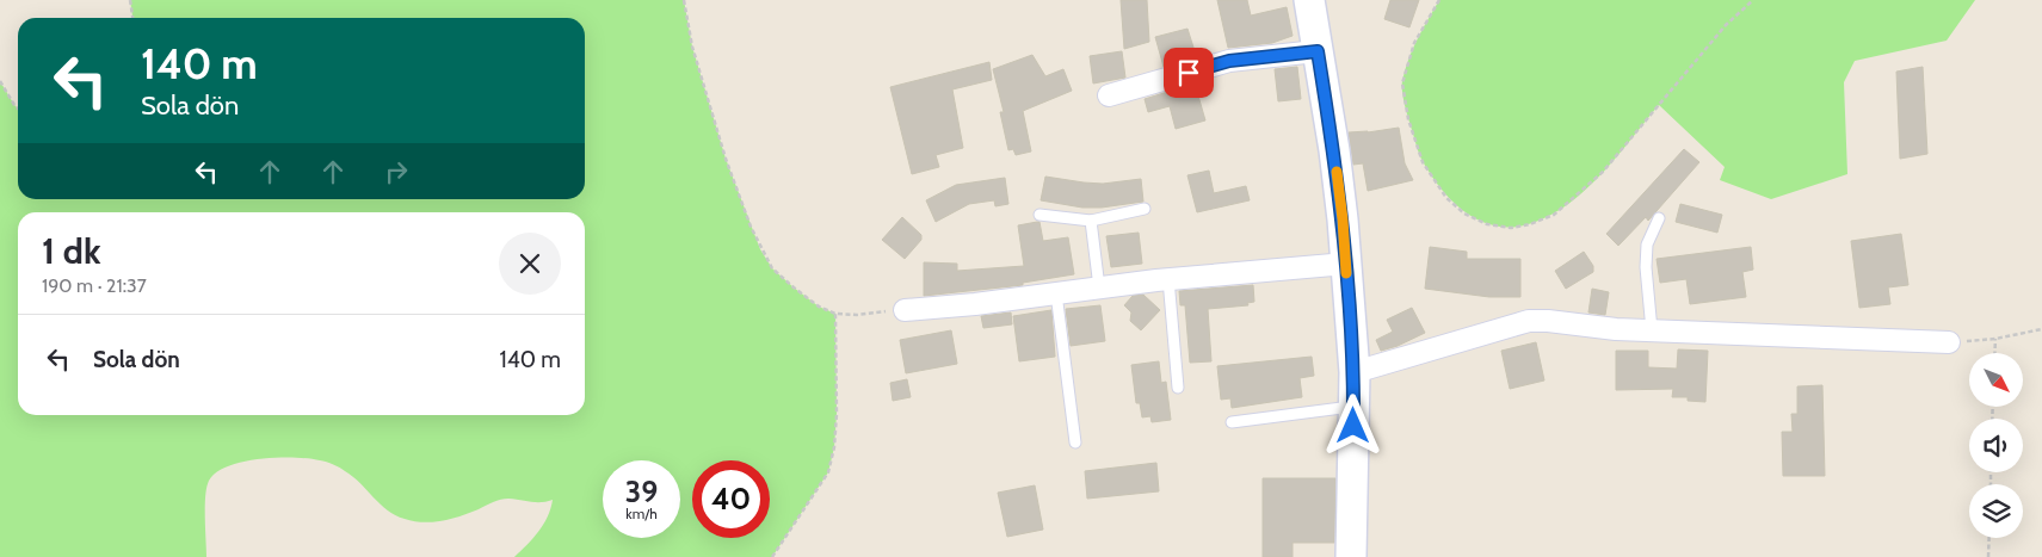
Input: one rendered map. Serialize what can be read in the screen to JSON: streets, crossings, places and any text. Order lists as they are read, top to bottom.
{
  "north": "bottom right",
  "page": {
    "turn": ["140 m", "Sola dön"],
    "heading": ["1 dk", "190 m · 21:37"],
    "list": [
      {
        "name": "Sola dön",
        "value": "140 m"
      }
    ],
    "speed": "39 km/h",
    "limit": "40"
  }
}
